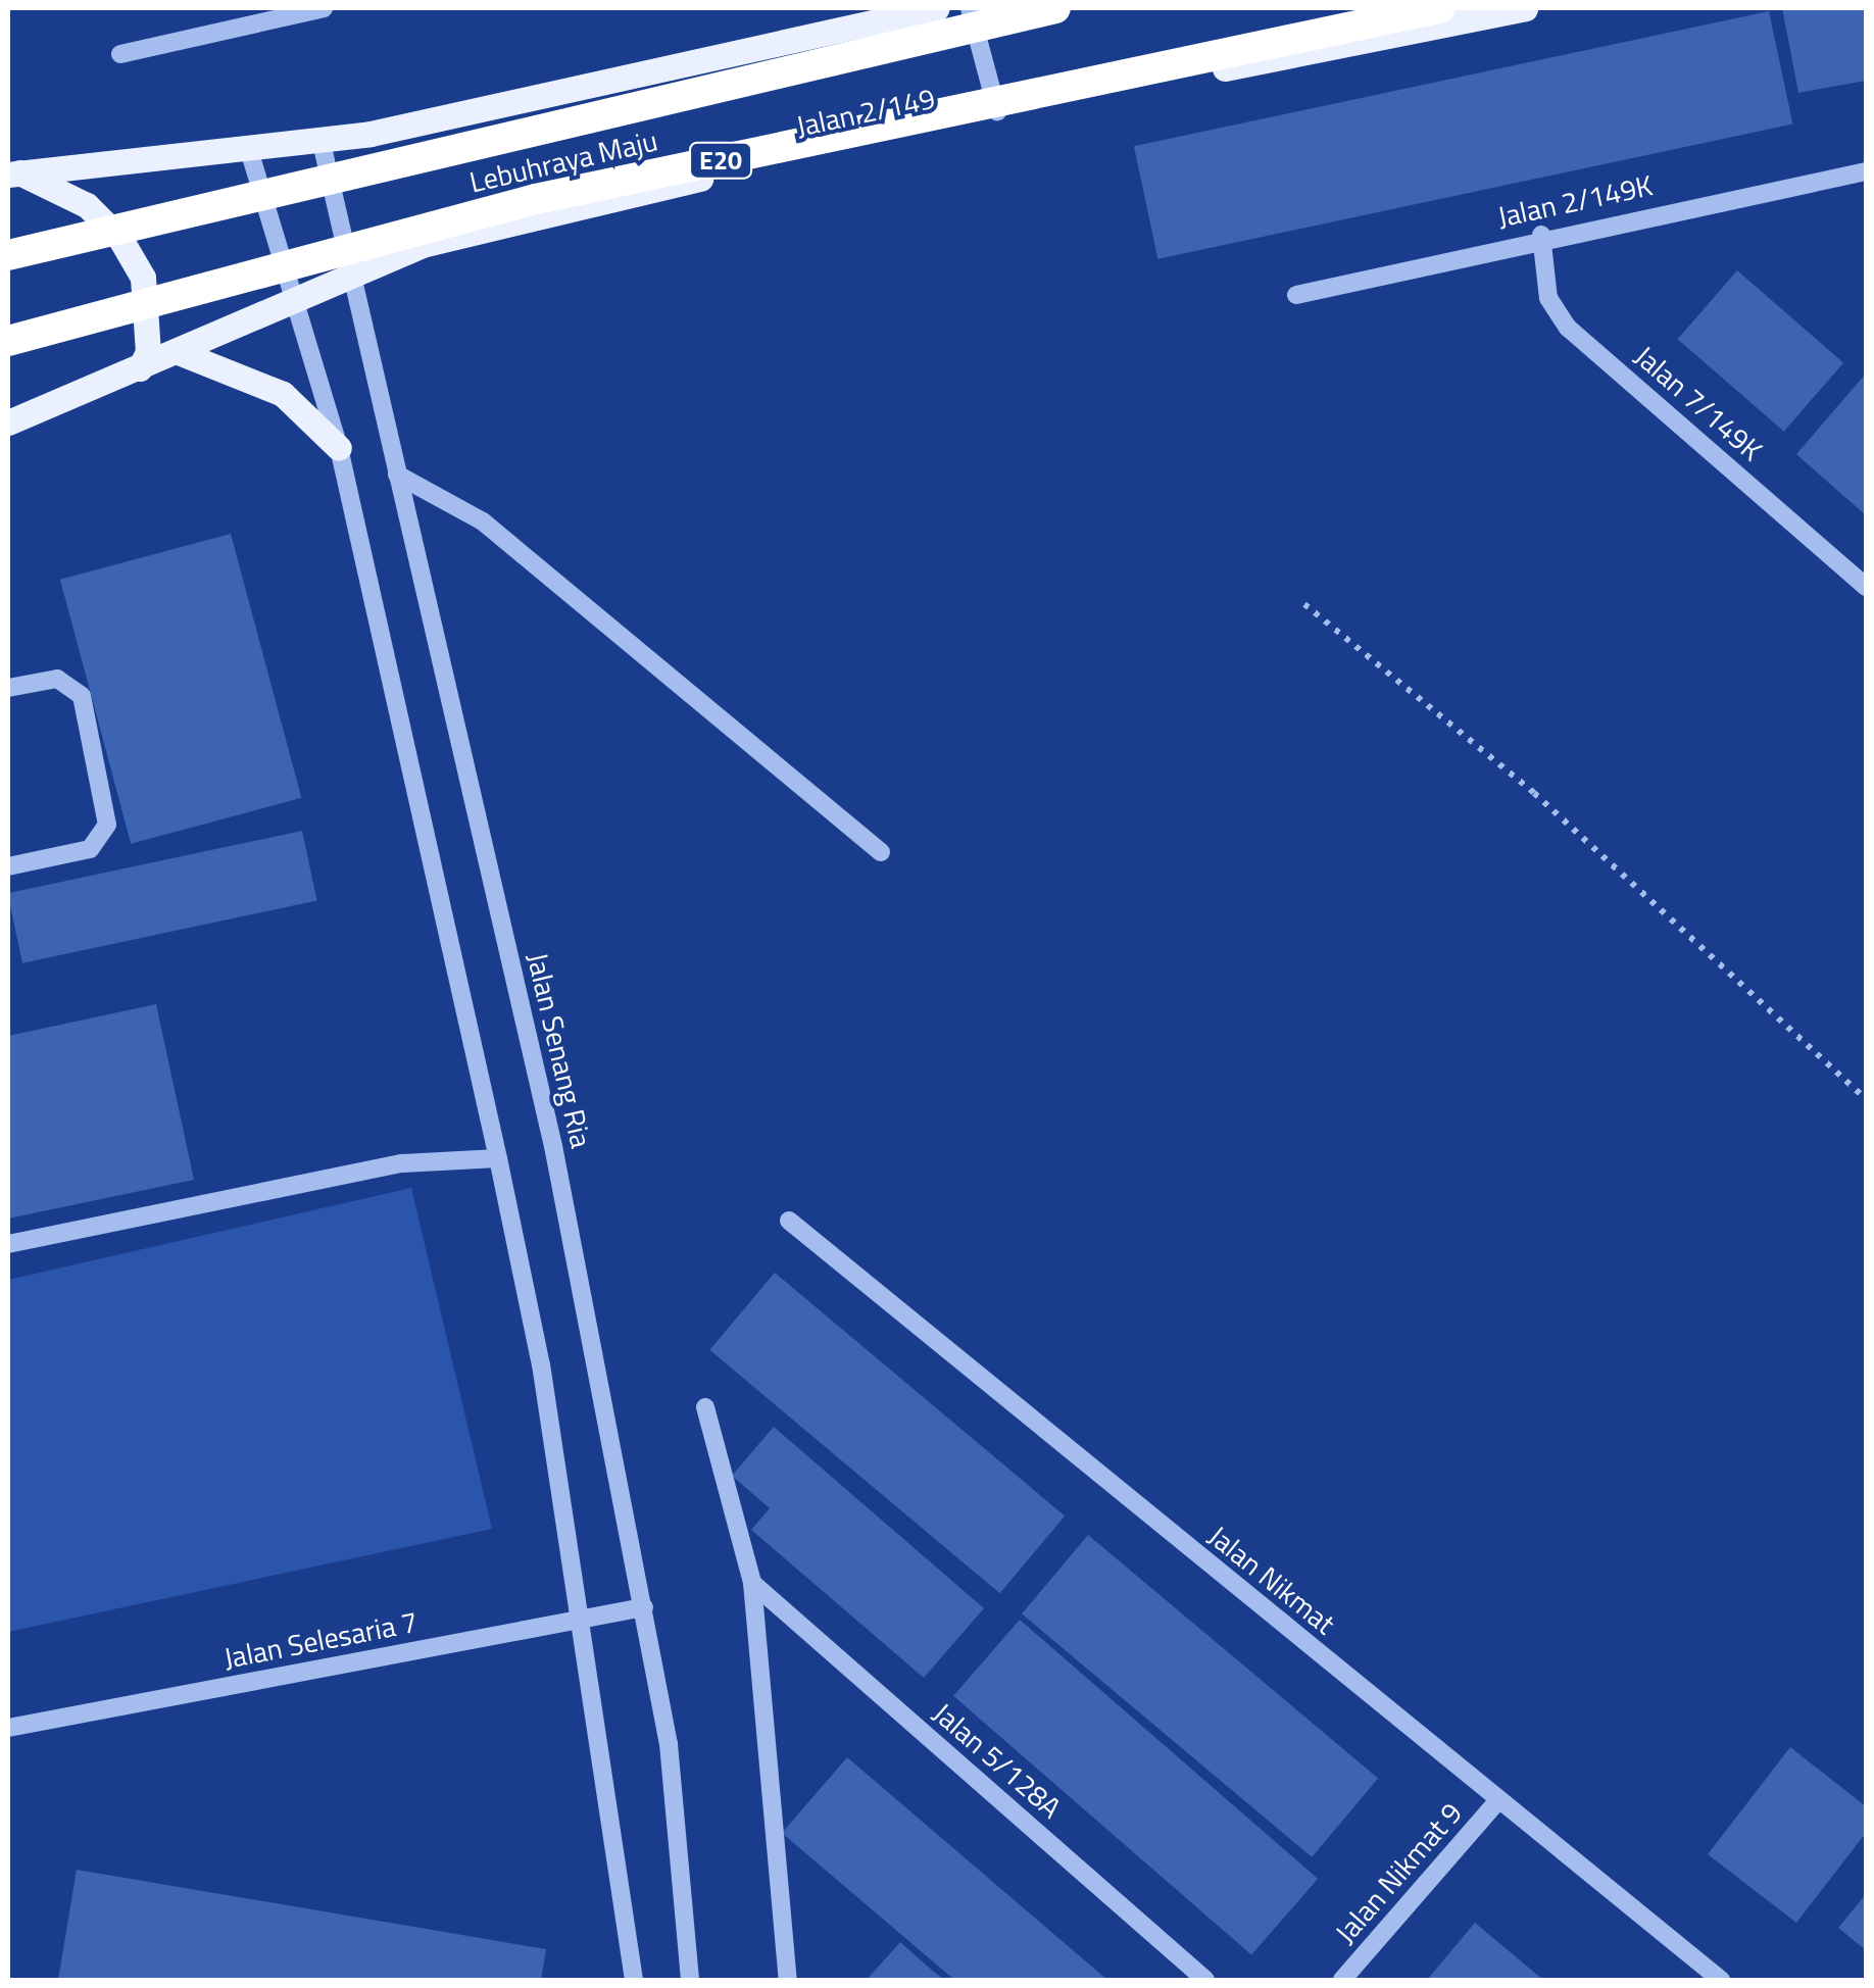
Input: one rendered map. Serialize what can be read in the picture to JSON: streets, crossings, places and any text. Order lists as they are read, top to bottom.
{
  "streets": {
    "highway": ["E20", "Lebuhraya Maju"],
    "main road": ["Jalan 2/149"],
    "street": [
      "Jalan 2/149K",
      "Jalan 7/149K",
      "Jalan Senang Ria",
      "Jalan Nikmat",
      "Jalan Selesaria 7",
      "Jalan 5/128A",
      "Jalan Nikmat 9"
    ]
  },
  "crossings": [
    ["Jalan 2/149", "Jalan Senang Ria"],
    ["Jalan 2/149K", "Jalan 7/149K"],
    ["Jalan Senang Ria", "Jalan Selesaria 7"],
    ["Jalan Nikmat", "Jalan Nikmat 9"]
  ]
}
